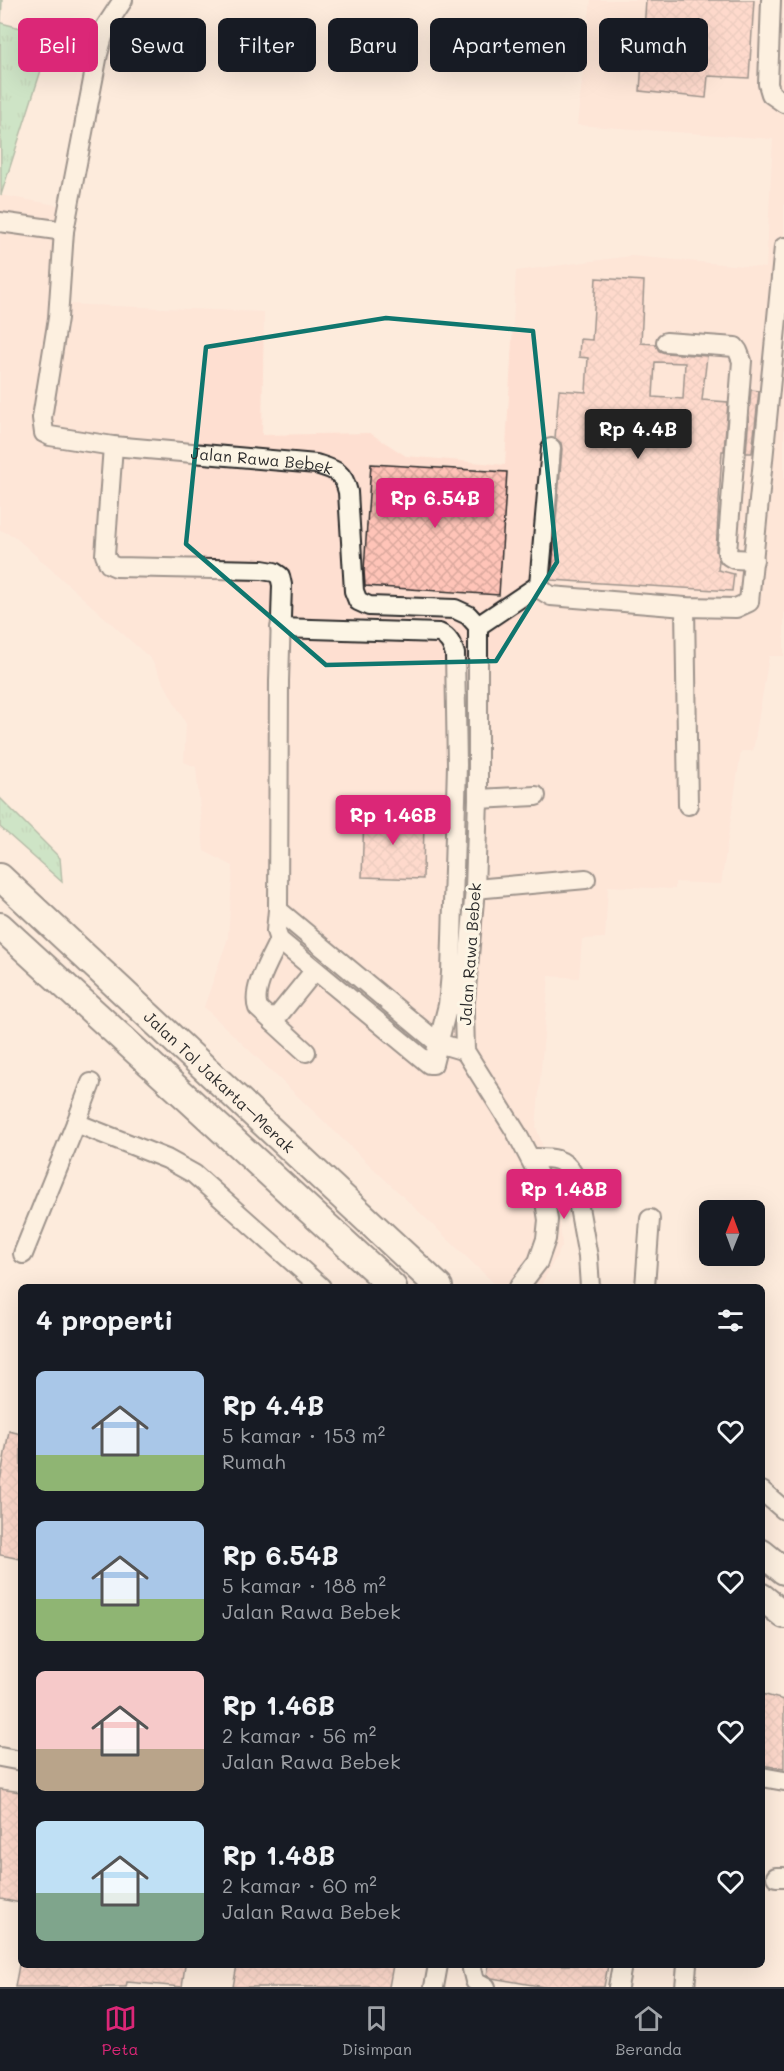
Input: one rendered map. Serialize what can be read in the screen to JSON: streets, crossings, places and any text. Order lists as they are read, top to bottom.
{
  "streets": {
    "highway": ["Jalan Tol Jakarta–Merak"],
    "street": ["Jalan Rawa Bebek"]
  },
  "north": "top",
  "page": {
    "chip": [
      "Beli",
      "Sewa",
      "Filter",
      "Baru",
      "Apartemen",
      "Rumah"
    ],
    "price": [
      "Rp 4.4B",
      "Rp 6.54B",
      "Rp 1.46B",
      "Rp 1.48B"
    ],
    "heading": "4 properti",
    "list": [
      {
        "name": "Rp 4.4B",
        "note": "5 kamar · 153 m² · Rumah"
      },
      {
        "name": "Rp 6.54B",
        "note": "5 kamar · 188 m² · Jalan Rawa Bebek"
      },
      {
        "name": "Rp 1.46B",
        "note": "2 kamar · 56 m² · Jalan Rawa Bebek"
      },
      {
        "name": "Rp 1.48B",
        "note": "2 kamar · 60 m² · Jalan Rawa Bebek"
      }
    ],
    "tabs": ["Peta", "Disimpan", "Beranda"]
  }
}
